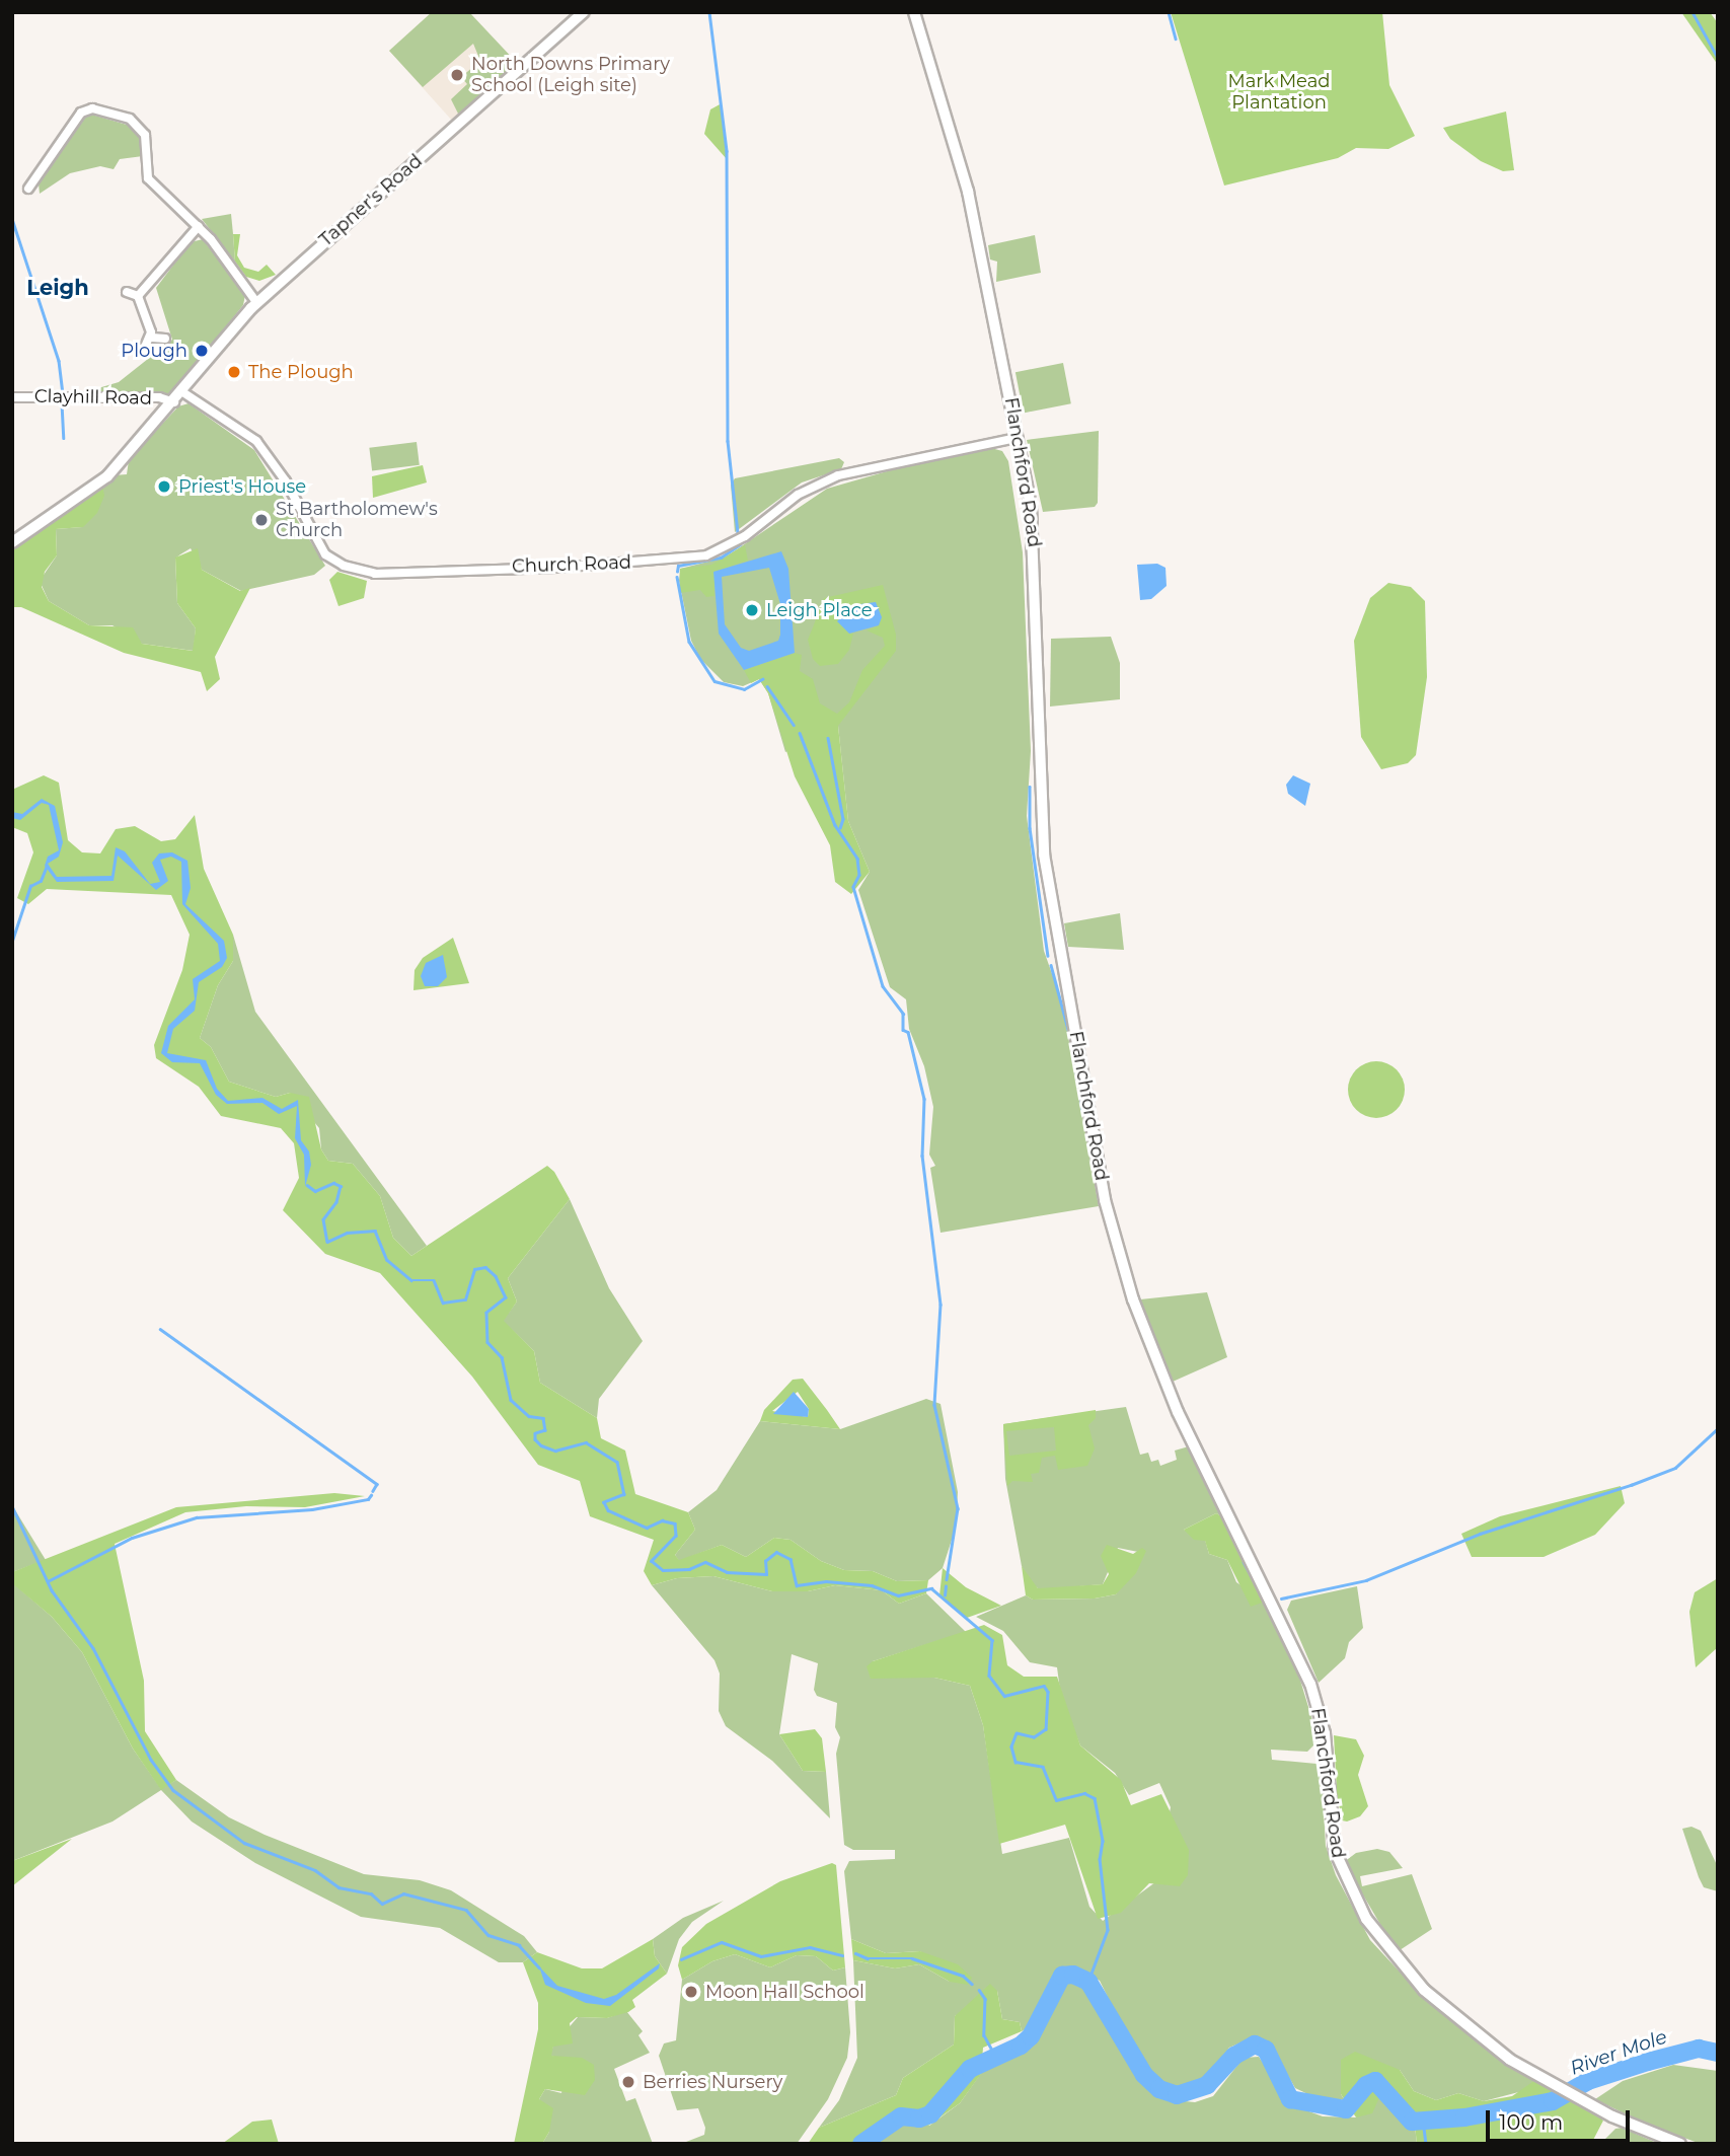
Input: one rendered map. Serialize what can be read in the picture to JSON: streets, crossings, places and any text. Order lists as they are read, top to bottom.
{
  "streets": {
    "street": [
      "Tapner's Road",
      "Clayhill Road",
      "Flanchford Road",
      "Church Road"
    ]
  },
  "crossings": [
    ["Tapner's Road", "Clayhill Road"],
    ["Tapner's Road", "Church Road"],
    ["Flanchford Road", "Church Road"]
  ],
  "districts": ["Leigh"],
  "water": ["River Mole"],
  "parks": ["Mark Mead Plantation"],
  "places": [
    "North Downs Primary School (Leigh site)",
    "Plough",
    "The Plough",
    "Priest's House",
    "St Bartholomew's Church",
    "Leigh Place",
    "Moon Hall School",
    "Berries Nursery"
  ],
  "scale_bar": "100 m"
}
